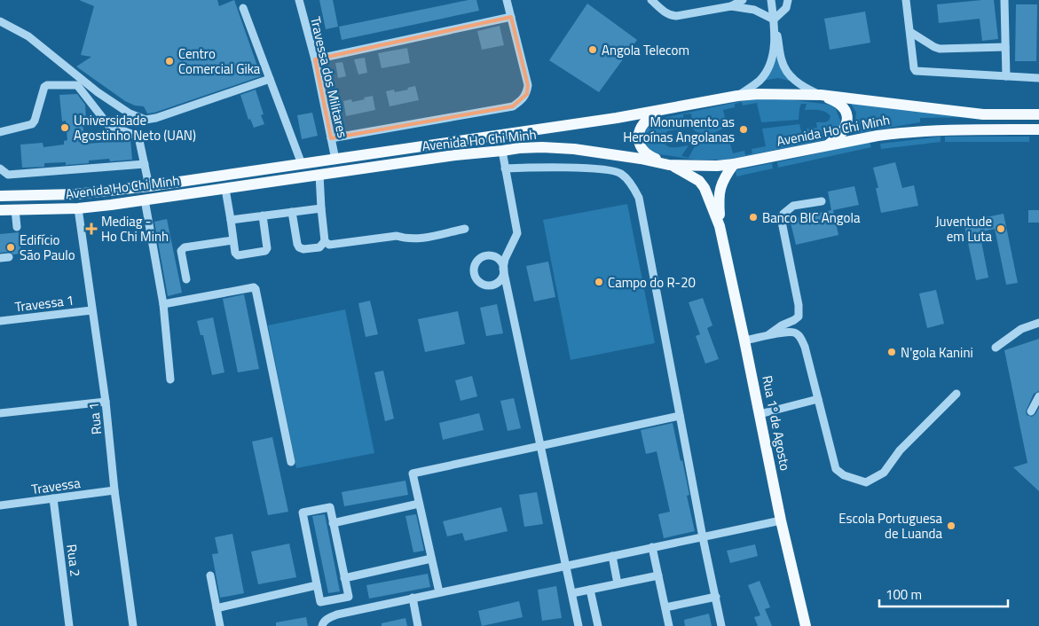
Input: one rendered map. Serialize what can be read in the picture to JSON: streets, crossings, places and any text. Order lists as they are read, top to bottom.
{
  "streets": {
    "main road": ["Avenida Ho Chi Minh", "Rua 1º de Agosto"],
    "street": [
      "Travessa dos Militares",
      "Travessa 1",
      "Rua 1",
      "Travessa",
      "Rua 2"
    ]
  },
  "crossings": [
    ["Travessa dos Militares", "Avenida Ho Chi Minh"],
    ["Avenida Ho Chi Minh", "Rua 1"],
    ["Travessa 1", "Rua 1"],
    ["Rua 1", "Travessa"],
    ["Travessa", "Rua 2"]
  ],
  "places": {
    "other": [
      "Angola Telecom",
      "Centro Comercial Gika",
      "Universidade Agostinho Neto (UAN)",
      "Monumento as Heroínas Angolanas",
      "Banco BIC Angola",
      "Juventude em Luta",
      "Edifício São Paulo",
      "Campo do R-20",
      "N'gola Kanini",
      "Escola Portuguesa de Luanda"
    ],
    "health": ["Mediag - Ho Chi Minh"]
  },
  "scale_bar": "100 m"
}
